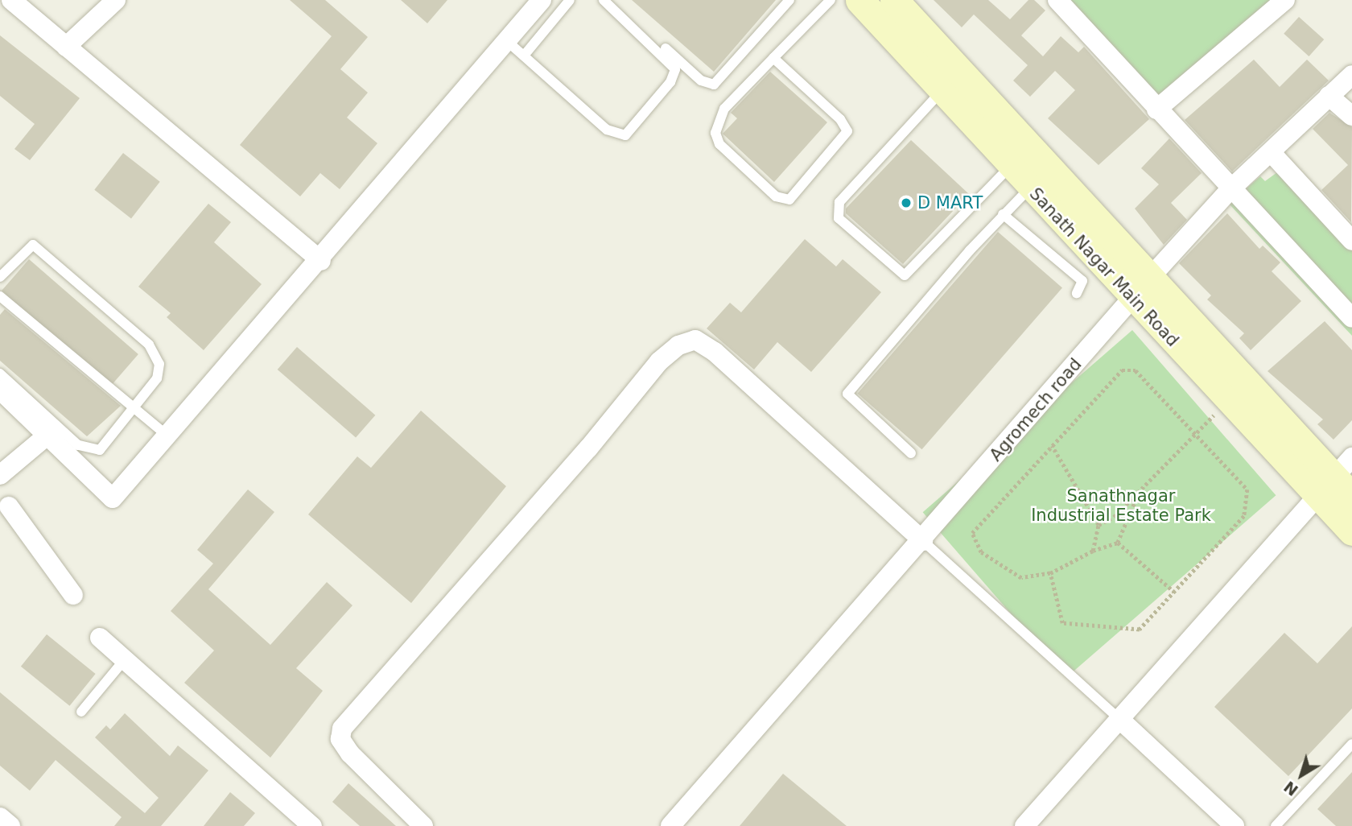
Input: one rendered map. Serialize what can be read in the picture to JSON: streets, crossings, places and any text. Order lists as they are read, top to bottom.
{
  "streets": {
    "street": ["Sanath Nagar Main Road", "Agromech road"]
  },
  "crossings": [
    ["Sanath Nagar Main Road", "Agromech road"]
  ],
  "parks": ["Sanathnagar Industrial Estate Park"],
  "places": ["D MART"],
  "north": "bottom left"
}
